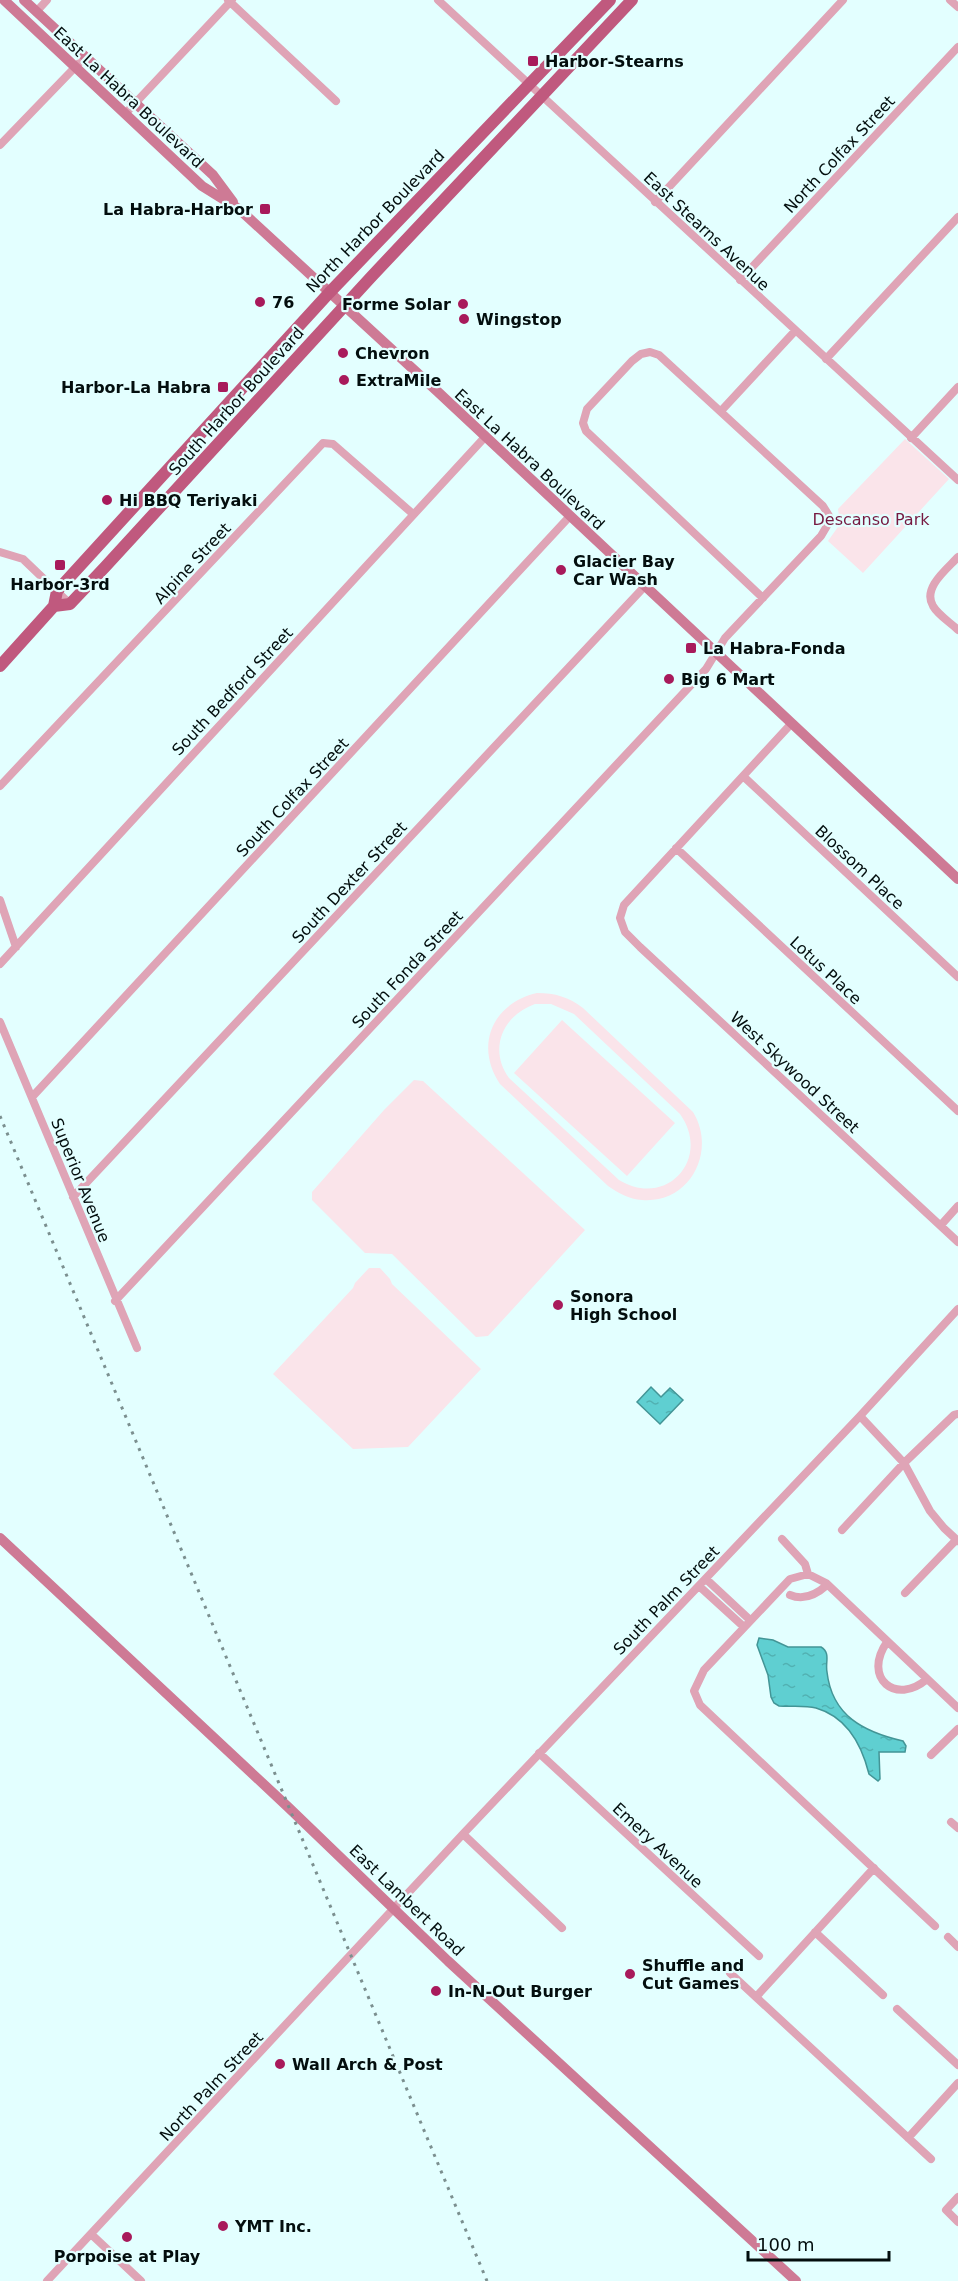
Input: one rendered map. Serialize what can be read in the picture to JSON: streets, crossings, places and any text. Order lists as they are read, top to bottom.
{
  "streets": {
    "main road": [
      "East La Habra Boulevard",
      "North Harbor Boulevard",
      "South Harbor Boulevard",
      "East Lambert Road"
    ],
    "street": [
      "North Colfax Street",
      "East Stearns Avenue",
      "Alpine Street",
      "South Bedford Street",
      "South Colfax Street",
      "Blossom Place",
      "South Dexter Street",
      "South Fonda Street",
      "Lotus Place",
      "West Skywood Street",
      "Superior Avenue",
      "South Palm Street",
      "Emery Avenue",
      "North Palm Street"
    ]
  },
  "crossings": [
    ["East La Habra Boulevard", "North Harbor Boulevard"],
    ["East La Habra Boulevard", "South Harbor Boulevard"],
    ["East La Habra Boulevard", "South Bedford Street"],
    ["East La Habra Boulevard", "South Colfax Street"],
    ["East La Habra Boulevard", "South Dexter Street"],
    ["East La Habra Boulevard", "South Fonda Street"],
    ["North Colfax Street", "East Stearns Avenue"],
    ["North Harbor Boulevard", "East Stearns Avenue"],
    ["North Harbor Boulevard", "South Harbor Boulevard"],
    ["Alpine Street", "South Bedford Street"],
    ["South Colfax Street", "Superior Avenue"],
    ["South Dexter Street", "Superior Avenue"],
    ["South Fonda Street", "Superior Avenue"],
    ["Lotus Place", "West Skywood Street"],
    ["South Palm Street", "Emery Avenue"],
    ["South Palm Street", "East Lambert Road"],
    ["South Palm Street", "North Palm Street"],
    ["East Lambert Road", "North Palm Street"]
  ],
  "parks": ["Descanso Park"],
  "places": {
    "transit": [
      "Harbor-Stearns",
      "La Habra-Harbor",
      "Harbor-La Habra",
      "Harbor-3rd",
      "La Habra-Fonda"
    ],
    "other": [
      "76",
      "Forme Solar",
      "Wingstop",
      "Chevron",
      "ExtraMile",
      "Hi BBQ Teriyaki",
      "Glacier Bay Car Wash",
      "Big 6 Mart",
      "Sonora High School",
      "Shuffle and Cut Games",
      "In-N-Out Burger",
      "Wall Arch & Post",
      "YMT Inc.",
      "Porpoise at Play"
    ]
  },
  "scale_bar": "100 m"
}
